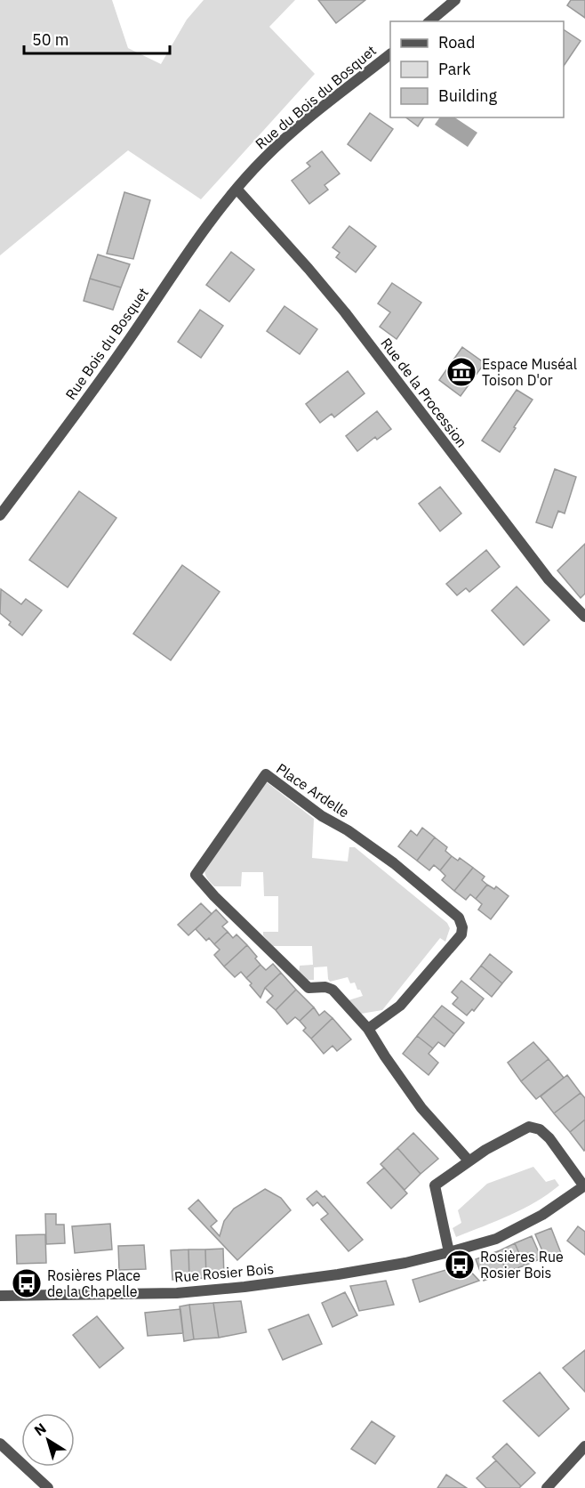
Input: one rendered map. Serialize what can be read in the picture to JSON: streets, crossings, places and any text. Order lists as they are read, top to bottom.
{
  "streets": {
    "street": [
      "Rue du Bois du Bosquet",
      "Rue Bois du Bosquet",
      "Rue de la Procession",
      "Place Ardelle",
      "Rue Rosier Bois"
    ]
  },
  "crossings": [
    ["Rue du Bois du Bosquet", "Rue Bois du Bosquet"],
    ["Rue du Bois du Bosquet", "Rue de la Procession"],
    ["Rue Bois du Bosquet", "Rue de la Procession"]
  ],
  "places": {
    "museum": ["Espace Muséal Toison D'or"],
    "bus stop": ["Rosières Rue Rosier Bois", "Rosières Place de la Chapelle"]
  },
  "legend": ["Road", "Park", "Building"],
  "scale_bar": "50 m",
  "north": "top left"
}
